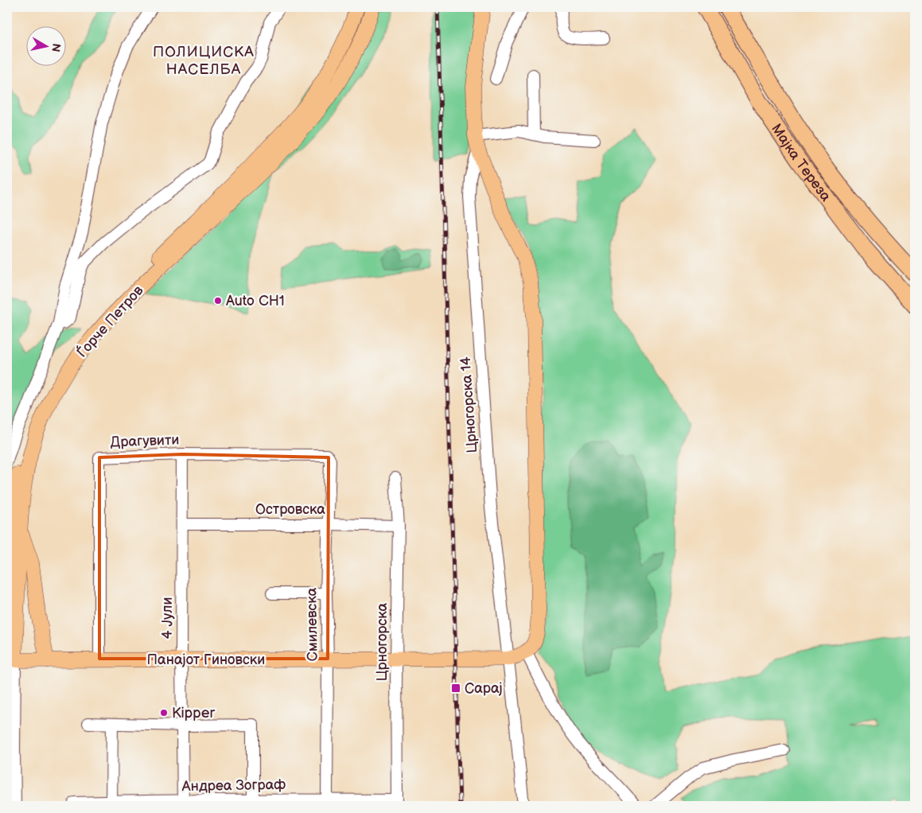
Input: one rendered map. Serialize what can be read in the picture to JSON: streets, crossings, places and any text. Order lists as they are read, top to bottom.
{
  "streets": {
    "highway": ["Мајка Тереза"],
    "main road": ["Ѓорче Петров", "Панајот Гиновски"],
    "street": [
      "Црногорска 14",
      "Драгувити",
      "Островска",
      "4 Јули",
      "Смилевска",
      "Црногорска",
      "Андреа Зограф"
    ]
  },
  "crossings": [
    ["Ѓорче Петров", "Панајот Гиновски"],
    ["Црногорска 14", "Панајот Гиновски"],
    ["Драгувити", "4 Јули"],
    ["Драгувити", "Смилевска"],
    ["Драгувити", "Панајот Гиновски"],
    ["Островска", "4 Јули"],
    ["Островска", "Смилевска"],
    ["Островска", "Црногорска"],
    ["4 Јули", "Панајот Гиновски"],
    ["4 Јули", "Андреа Зограф"],
    ["Смилевска", "Панајот Гиновски"],
    ["Смилевска", "Андреа Зограф"],
    ["Црногорска", "Панајот Гиновски"],
    ["Црногорска", "Андреа Зограф"]
  ],
  "districts": ["ПОЛИЦИСКА НАСЕЛБА"],
  "places": {
    "other": ["Auto CH1", "Kipper"],
    "transit": ["Сарај"]
  },
  "north": "right"
}
